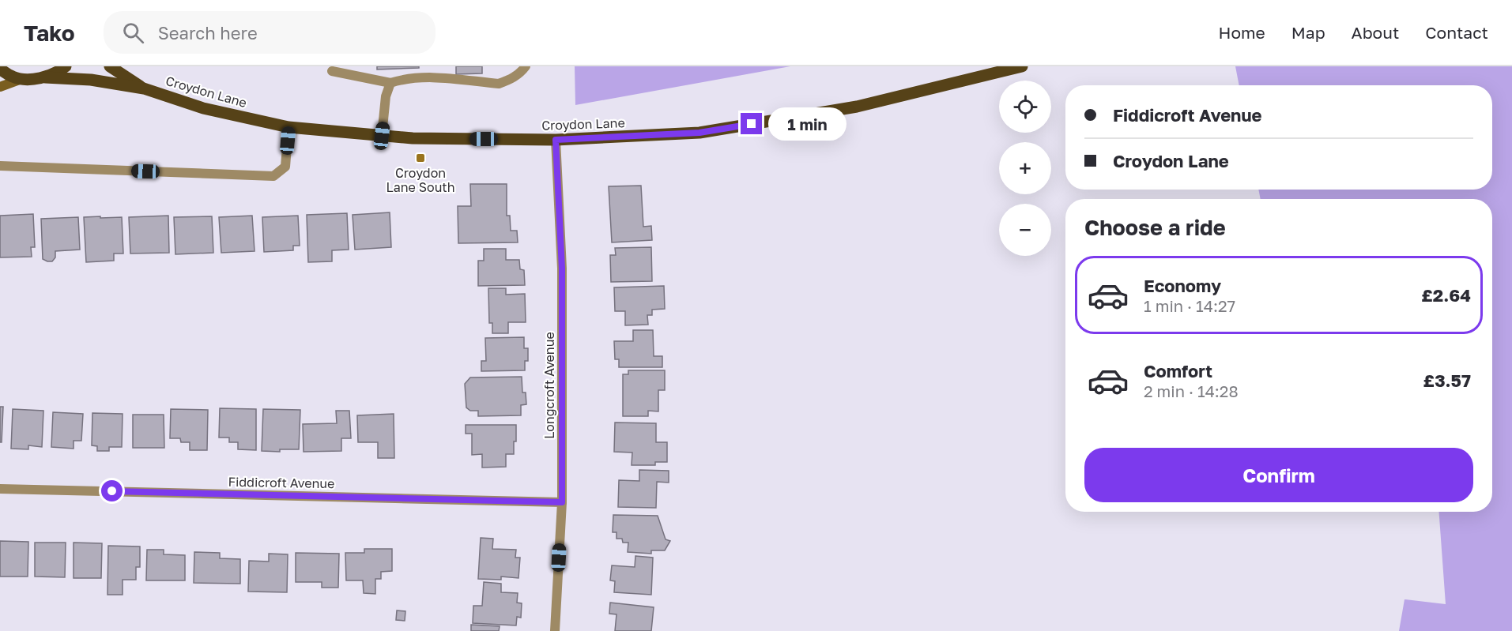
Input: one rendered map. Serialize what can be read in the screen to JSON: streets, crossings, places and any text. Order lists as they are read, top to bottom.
{
  "streets": {
    "main road": ["Croydon Lane"],
    "street": ["Longcroft Avenue", "Fiddicroft Avenue"]
  },
  "crossings": [
    ["Croydon Lane", "Longcroft Avenue"],
    ["Longcroft Avenue", "Fiddicroft Avenue"]
  ],
  "places": {
    "transit": ["Croydon Lane South"]
  },
  "page": {
    "header": "Tako",
    "search": "Search here",
    "nav": [
      "Home",
      "Map",
      "About",
      "Contact"
    ],
    "map_buttons": ["+", "−"],
    "banner": ["Fiddicroft Avenue", "Croydon Lane"],
    "bubble": "1 min",
    "heading": "Choose a ride",
    "list": [
      {
        "name": "Economy",
        "note": "1 min · 14:27",
        "value": "£2.64"
      },
      {
        "name": "Comfort",
        "note": "2 min · 14:28",
        "value": "£3.57"
      }
    ],
    "buttons": "Confirm"
  }
}
